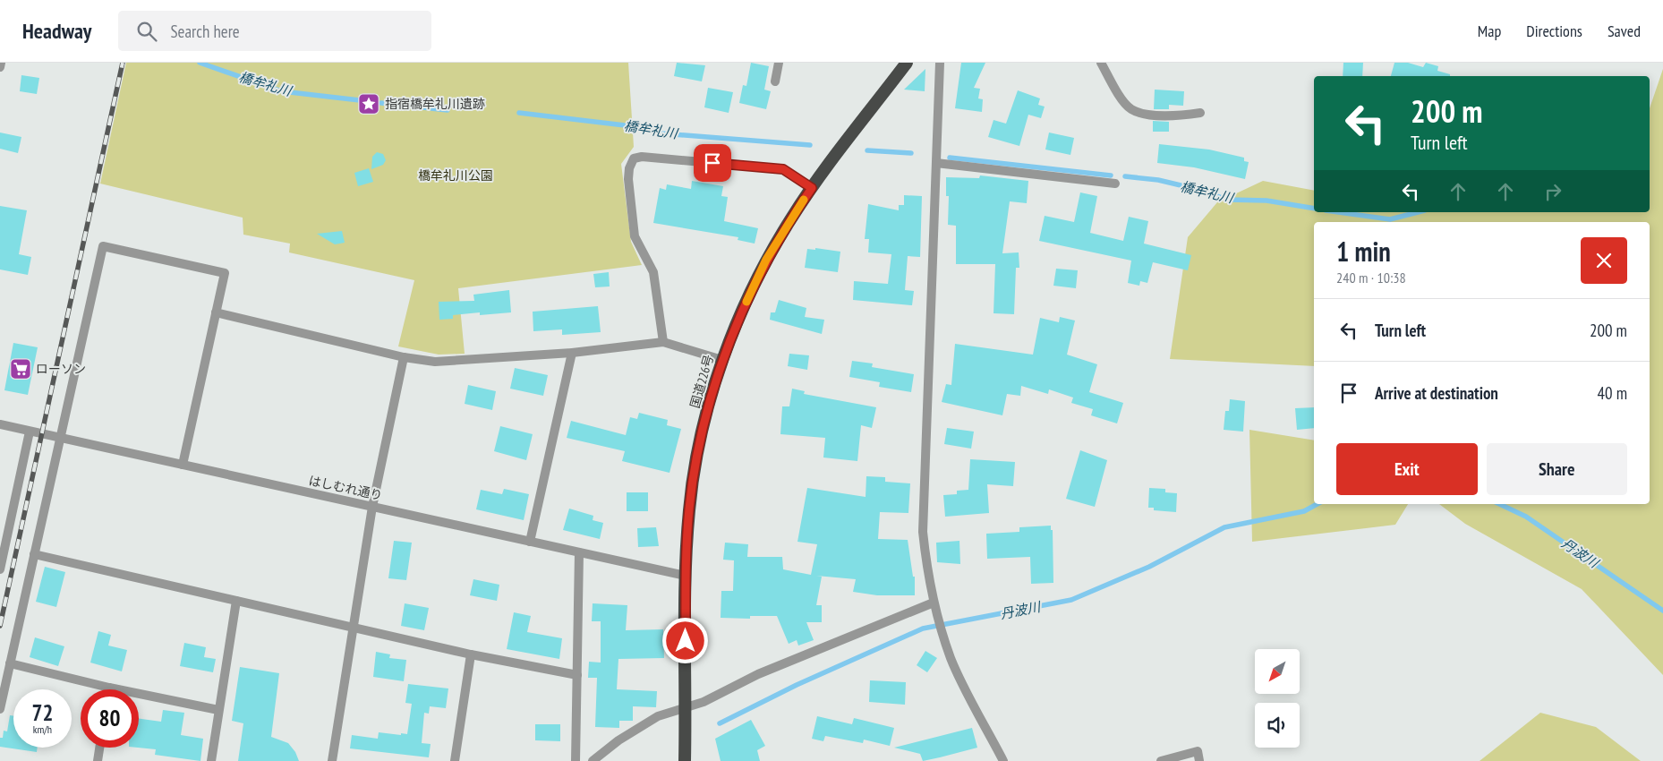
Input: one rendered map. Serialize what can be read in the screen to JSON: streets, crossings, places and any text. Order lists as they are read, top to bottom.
{
  "streets": {
    "highway": ["国道226号"],
    "street": ["はしむれ通り"]
  },
  "crossings": [
    ["国道226号", "はしむれ通り"]
  ],
  "water": ["橋牟礼川", "丹波川"],
  "parks": ["橋牟礼川公園"],
  "places": {
    "place": ["指宿橋牟礼川遺跡"],
    "supermarket": ["ローソン"]
  },
  "north": "bottom left",
  "page": {
    "header": "Headway",
    "search": "Search here",
    "nav": ["Map", "Directions", "Saved"],
    "turn": ["200 m", "Turn left"],
    "heading": ["1 min", "240 m · 10:38"],
    "list": [
      {
        "name": "Turn left",
        "value": "200 m"
      },
      {
        "name": "Arrive at destination",
        "value": "40 m"
      }
    ],
    "buttons": ["Exit", "Share"],
    "speed": "72 km/h",
    "limit": "80"
  }
}
